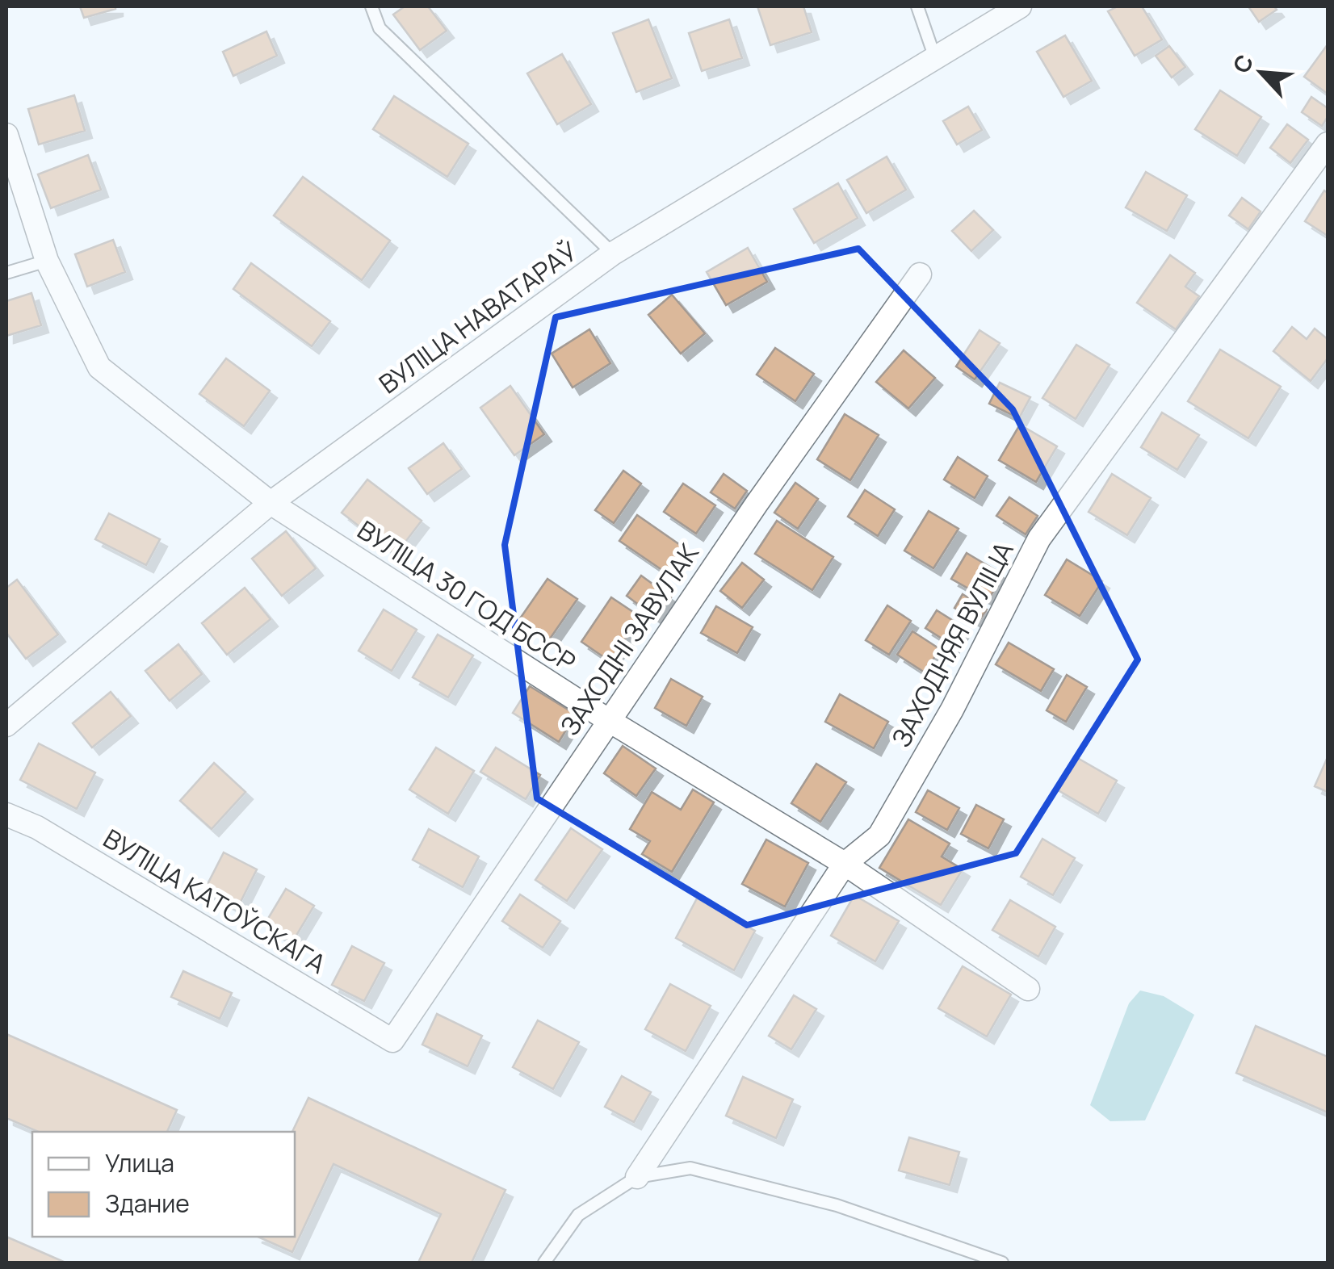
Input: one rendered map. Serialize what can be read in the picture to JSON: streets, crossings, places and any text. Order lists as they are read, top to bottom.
{
  "streets": {
    "street": [
      "ВУЛІЦА НАВАТАРАЎ",
      "ВУЛІЦА 30 ГОД БССР",
      "ЗАХОДНІ ЗАВУЛАК",
      "ЗАХОДНЯЯ ВУЛІЦА",
      "ВУЛІЦА КАТОЎСКАГА"
    ]
  },
  "crossings": [
    ["ВУЛІЦА НАВАТАРАЎ", "ВУЛІЦА 30 ГОД БССР"],
    ["ВУЛІЦА 30 ГОД БССР", "ЗАХОДНІ ЗАВУЛАК"],
    ["ВУЛІЦА 30 ГОД БССР", "ЗАХОДНЯЯ ВУЛІЦА"],
    ["ЗАХОДНІ ЗАВУЛАК", "ВУЛІЦА КАТОЎСКАГА"]
  ],
  "legend": ["Улица", "Здание"],
  "north": "top left"
}
